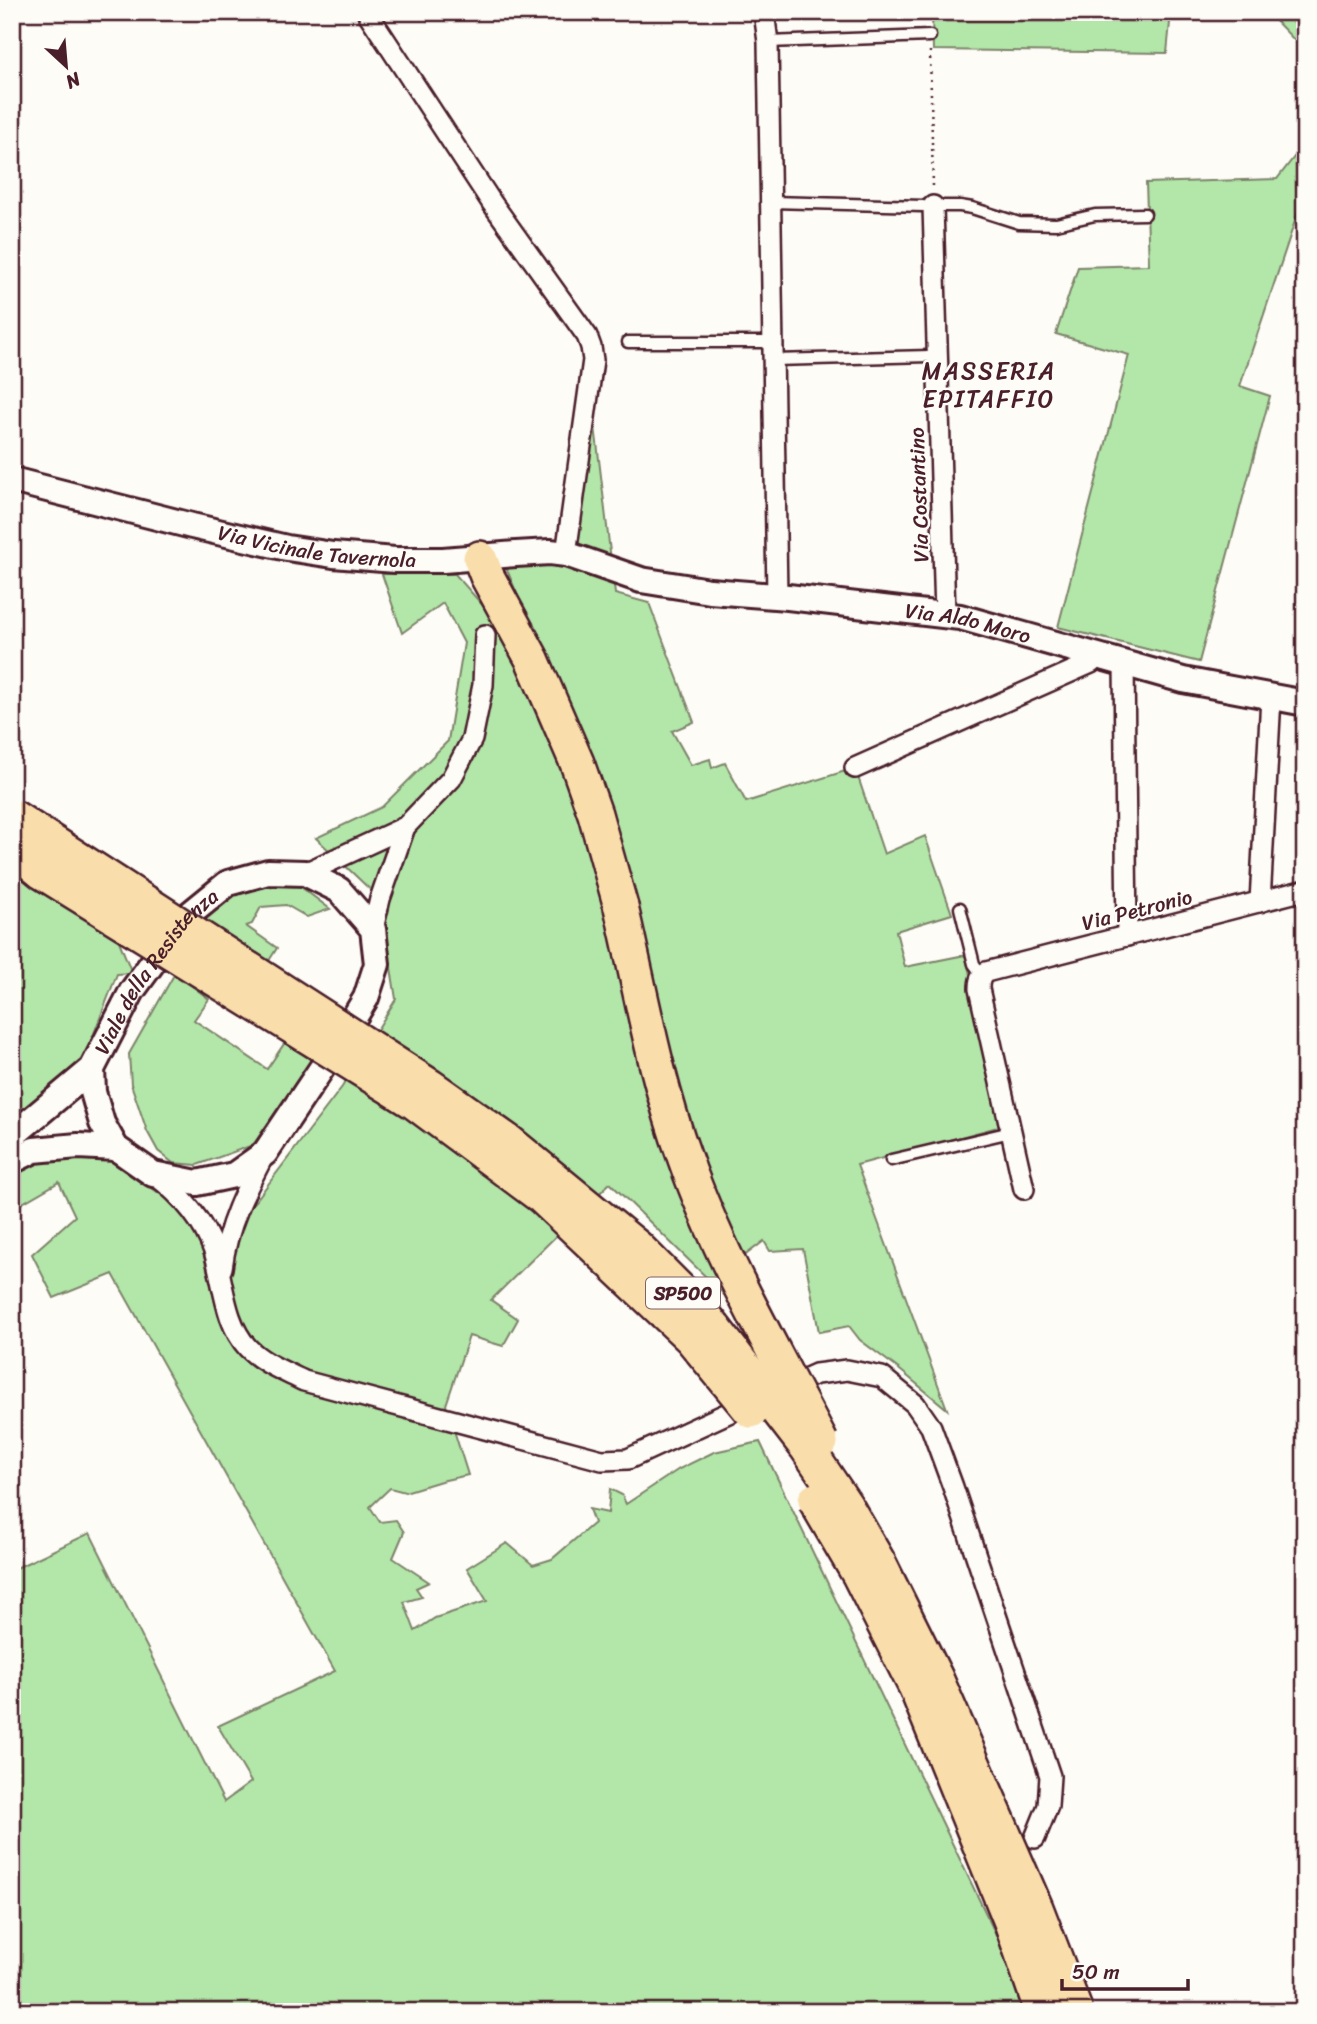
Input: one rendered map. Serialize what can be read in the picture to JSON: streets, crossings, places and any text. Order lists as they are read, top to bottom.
{
  "streets": {
    "highway": ["SP500"],
    "street": [
      "Via Costantino",
      "Via Vicinale Tavernola",
      "Via Aldo Moro",
      "Via Petronio",
      "Viale della Resistenza"
    ]
  },
  "crossings": [
    ["Via Costantino", "Via Aldo Moro"],
    ["Via Vicinale Tavernola", "Via Aldo Moro"]
  ],
  "districts": ["MASSERIA EPITAFFIO"],
  "scale_bar": "50 m",
  "north": "bottom right"
}
